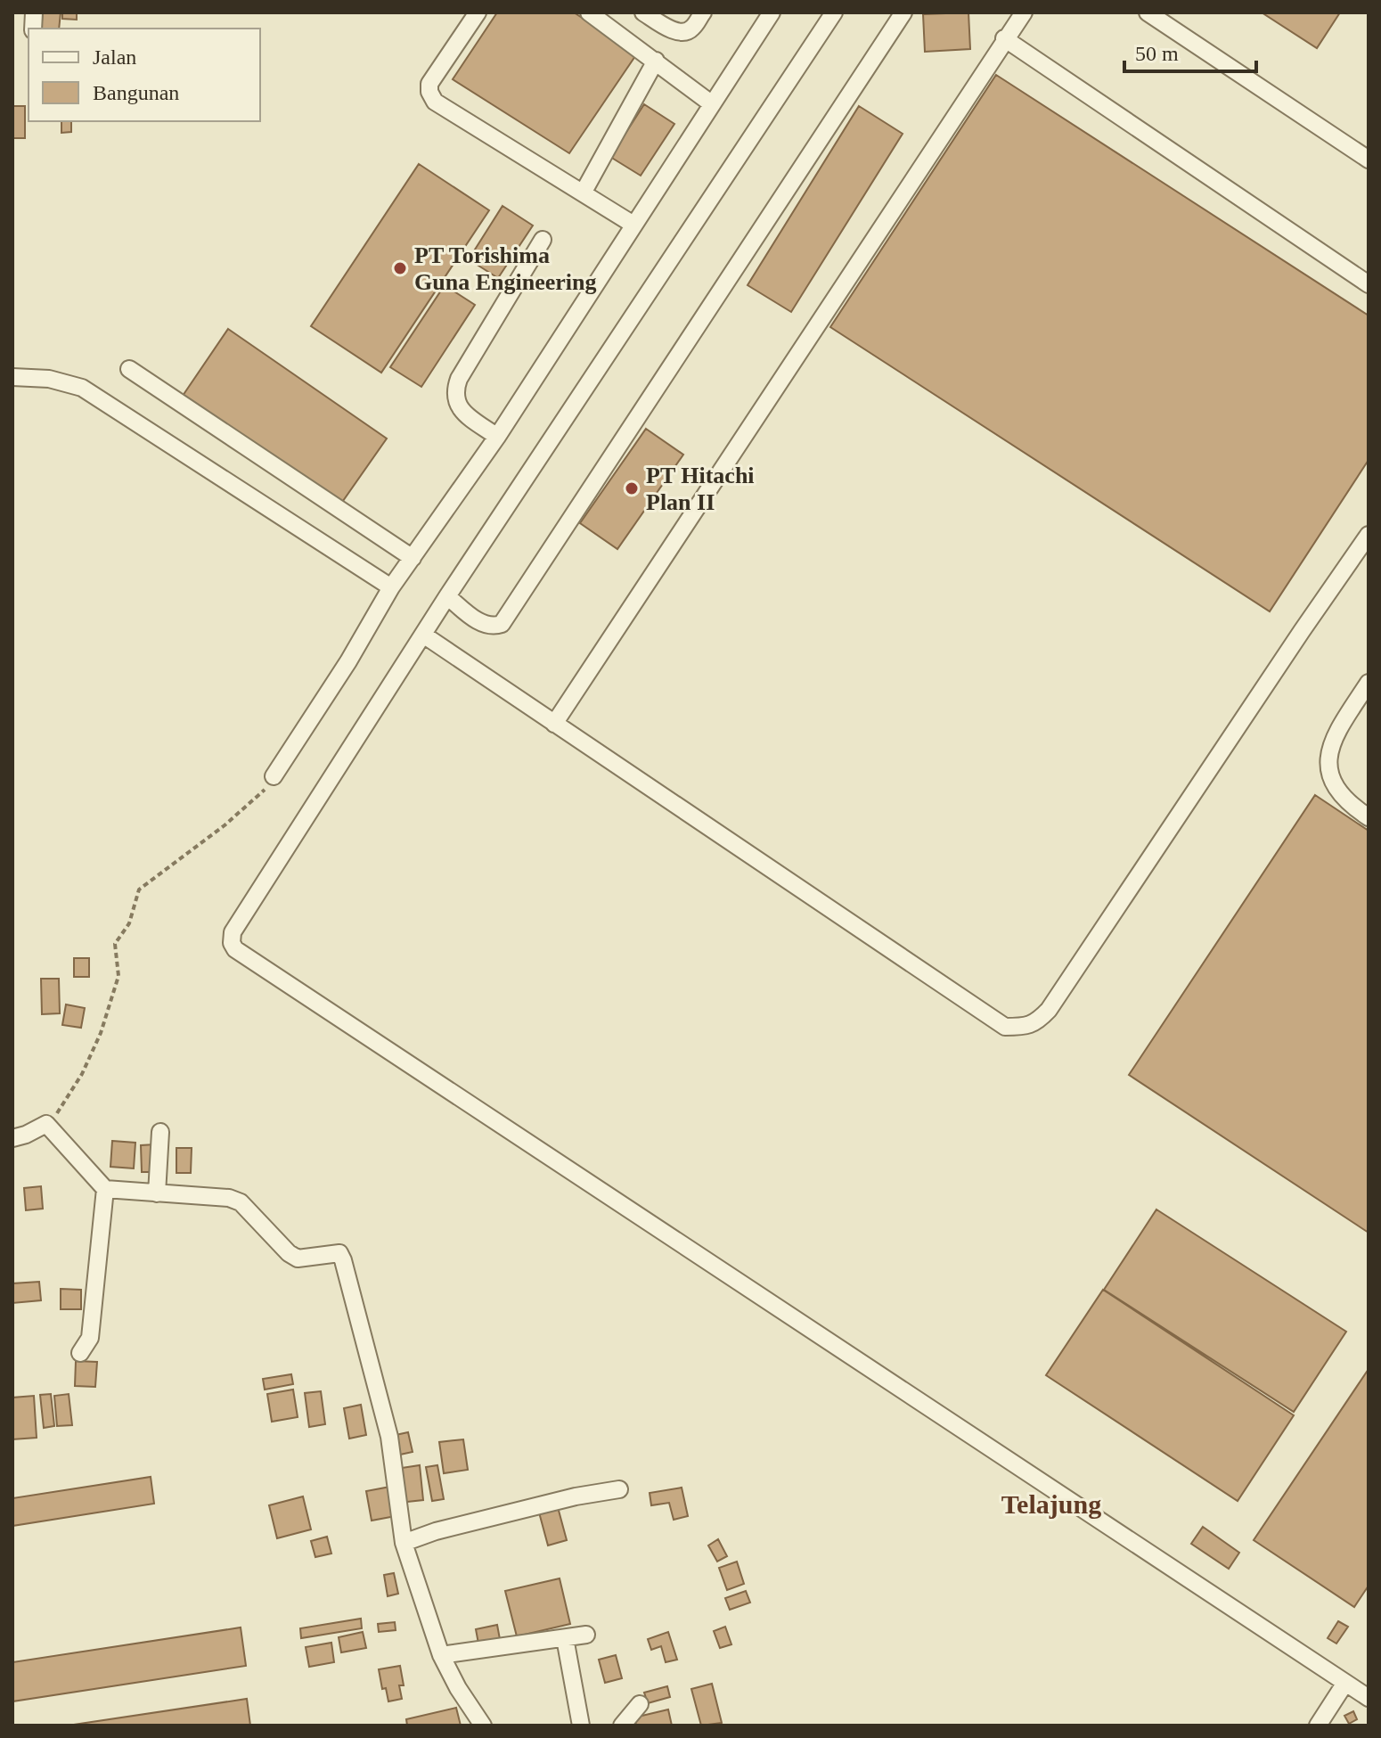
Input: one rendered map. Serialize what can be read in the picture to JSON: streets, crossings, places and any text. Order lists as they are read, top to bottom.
{
  "districts": ["Telajung"],
  "places": ["PT Torishima Guna Engineering", "PT Hitachi Plan II"],
  "legend": ["Jalan", "Bangunan"],
  "scale_bar": "50 m"
}
